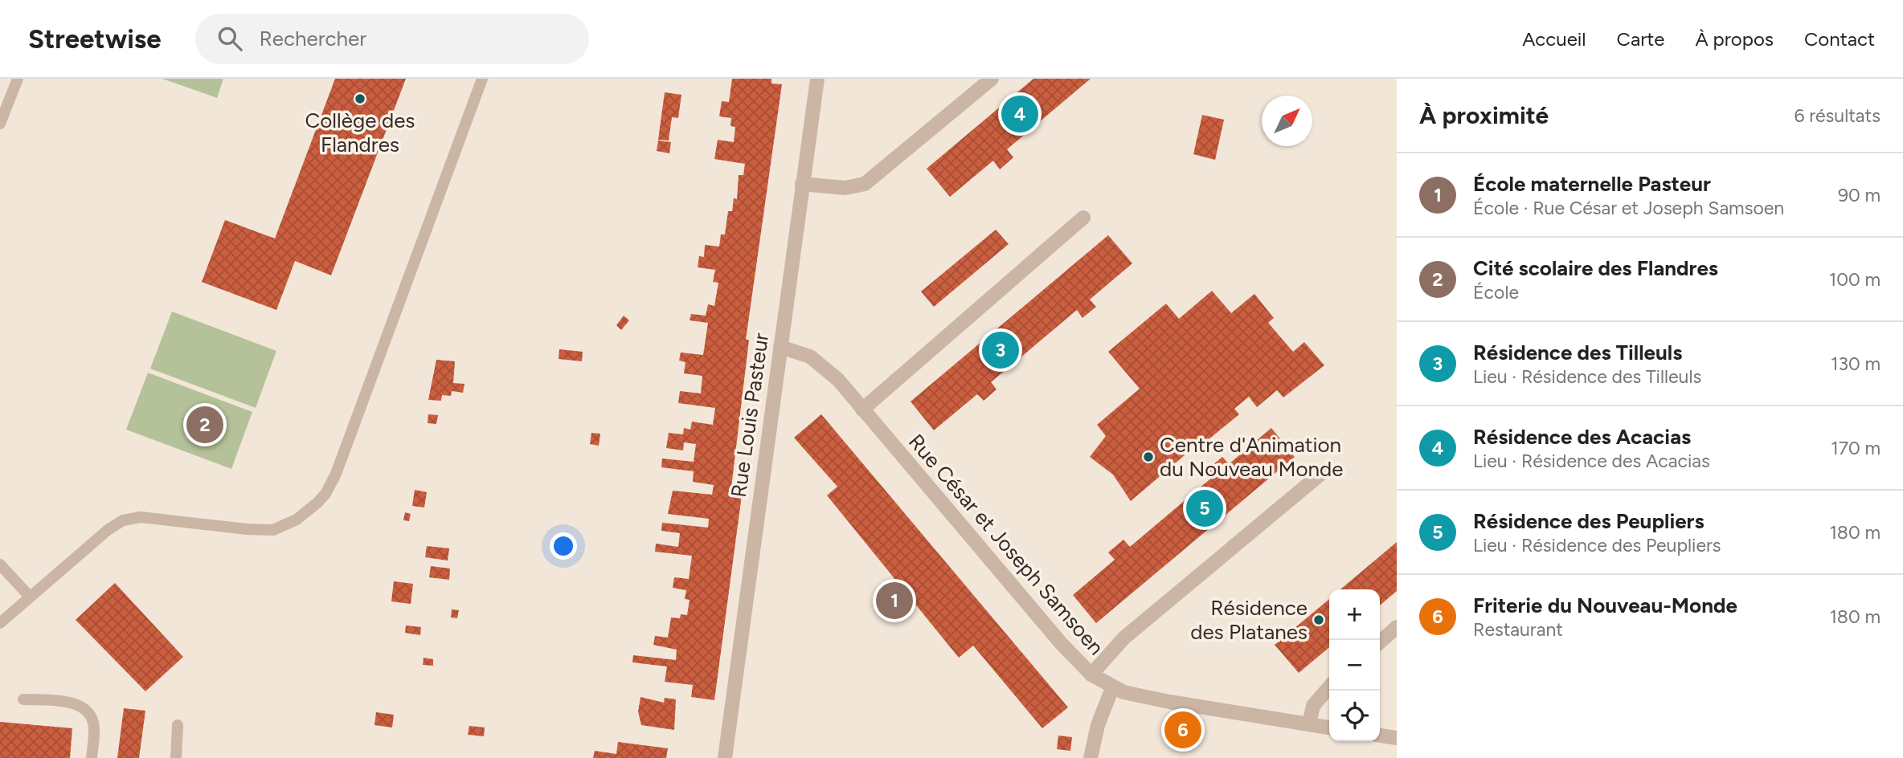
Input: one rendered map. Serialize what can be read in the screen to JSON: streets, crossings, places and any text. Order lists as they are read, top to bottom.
{
  "streets": {
    "street": ["Rue Louis Pasteur", "Rue César et Joseph Samsoen"]
  },
  "crossings": [
    ["Rue Louis Pasteur", "Rue César et Joseph Samsoen"]
  ],
  "places": ["Collège des Flandres", "Centre d'Animation du Nouveau Monde", "Résidence des Platanes"],
  "north": "top right",
  "page": {
    "header": "Streetwise",
    "search": "Rechercher",
    "nav": [
      "Accueil",
      "Carte",
      "À propos",
      "Contact"
    ],
    "heading": ["À proximité", "6 résultats"],
    "pins": [
      "4",
      "3",
      "2",
      "5",
      "1",
      "6"
    ],
    "list": [
      {
        "mark": "1",
        "name": "École maternelle Pasteur",
        "note": "École · Rue César et Joseph Samsoen",
        "value": "90 m"
      },
      {
        "mark": "2",
        "name": "Cité scolaire des Flandres",
        "note": "École",
        "value": "100 m"
      },
      {
        "mark": "3",
        "name": "Résidence des Tilleuls",
        "note": "Lieu · Résidence des Tilleuls",
        "value": "130 m"
      },
      {
        "mark": "4",
        "name": "Résidence des Acacias",
        "note": "Lieu · Résidence des Acacias",
        "value": "170 m"
      },
      {
        "mark": "5",
        "name": "Résidence des Peupliers",
        "note": "Lieu · Résidence des Peupliers",
        "value": "180 m"
      },
      {
        "mark": "6",
        "name": "Friterie du Nouveau-Monde",
        "note": "Restaurant",
        "value": "180 m"
      }
    ],
    "map_buttons": ["+", "−"]
  }
}
